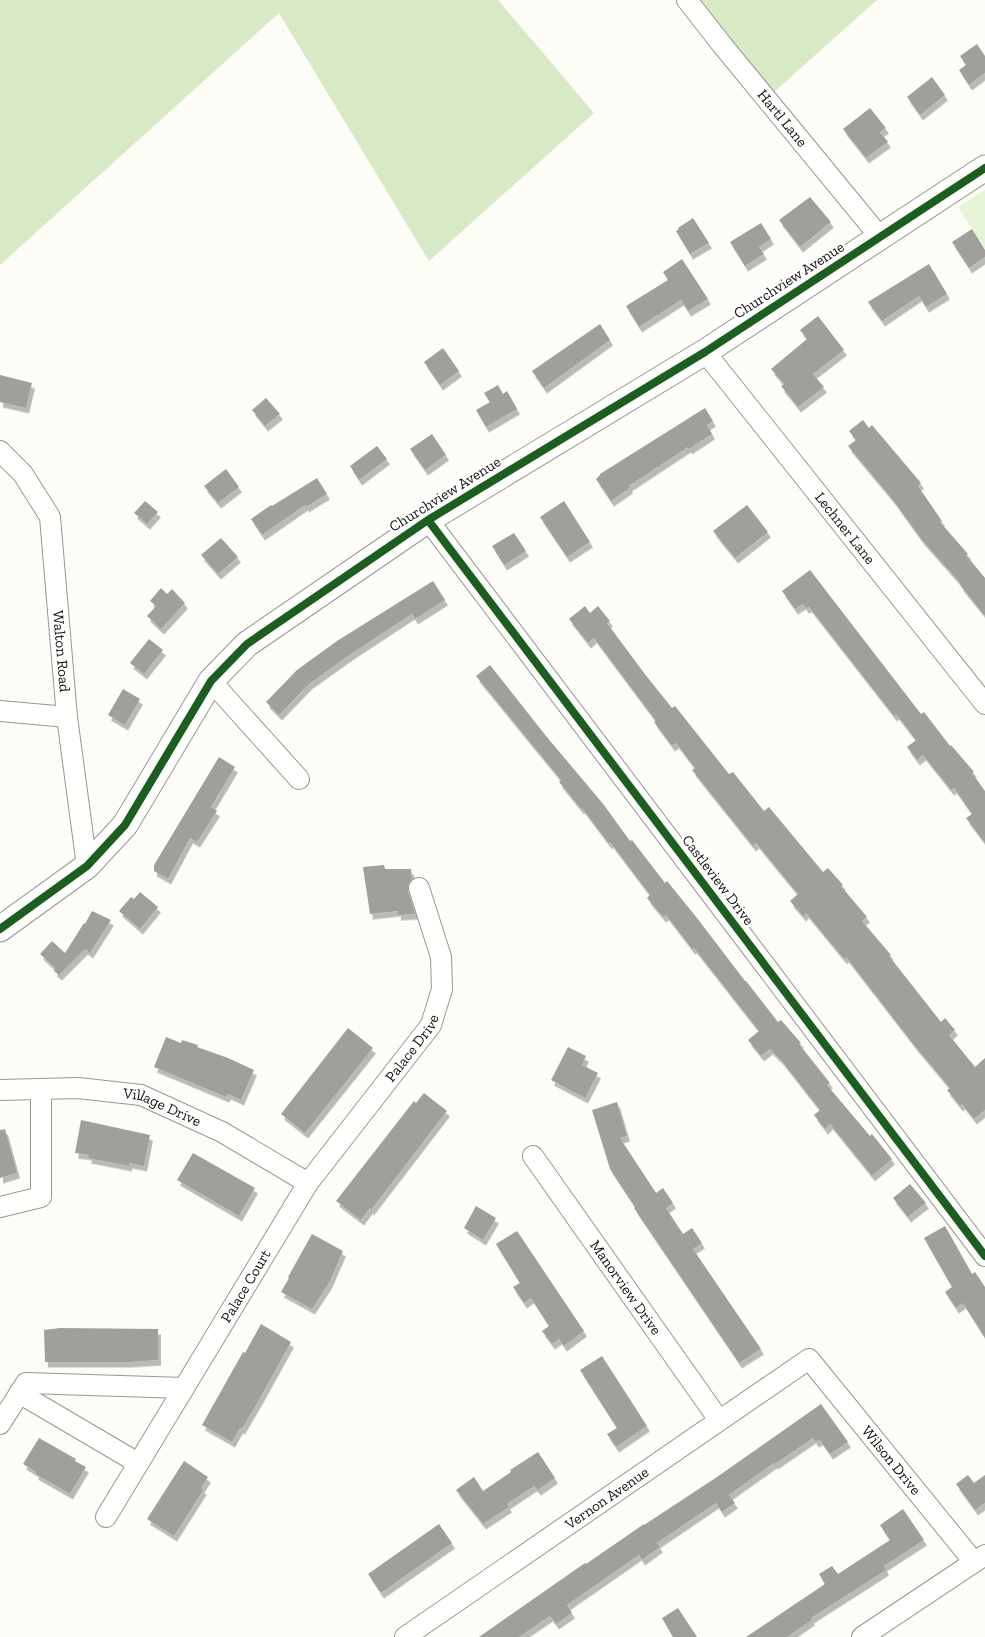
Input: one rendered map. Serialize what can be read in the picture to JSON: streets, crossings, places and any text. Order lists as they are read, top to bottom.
{
  "streets": {
    "street": [
      "Hartl Lane",
      "Churchview Avenue",
      "Lechner Lane",
      "Walton Road",
      "Castleview Drive",
      "Palace Drive",
      "Village Drive",
      "Palace Court",
      "Manorview Drive",
      "Wilson Drive",
      "Vernon Avenue"
    ]
  },
  "crossings": [
    ["Hartl Lane", "Churchview Avenue"],
    ["Churchview Avenue", "Lechner Lane"],
    ["Churchview Avenue", "Walton Road"],
    ["Churchview Avenue", "Castleview Drive"],
    ["Palace Drive", "Village Drive"],
    ["Palace Drive", "Palace Court"],
    ["Village Drive", "Palace Court"],
    ["Manorview Drive", "Vernon Avenue"],
    ["Wilson Drive", "Vernon Avenue"]
  ]
}
